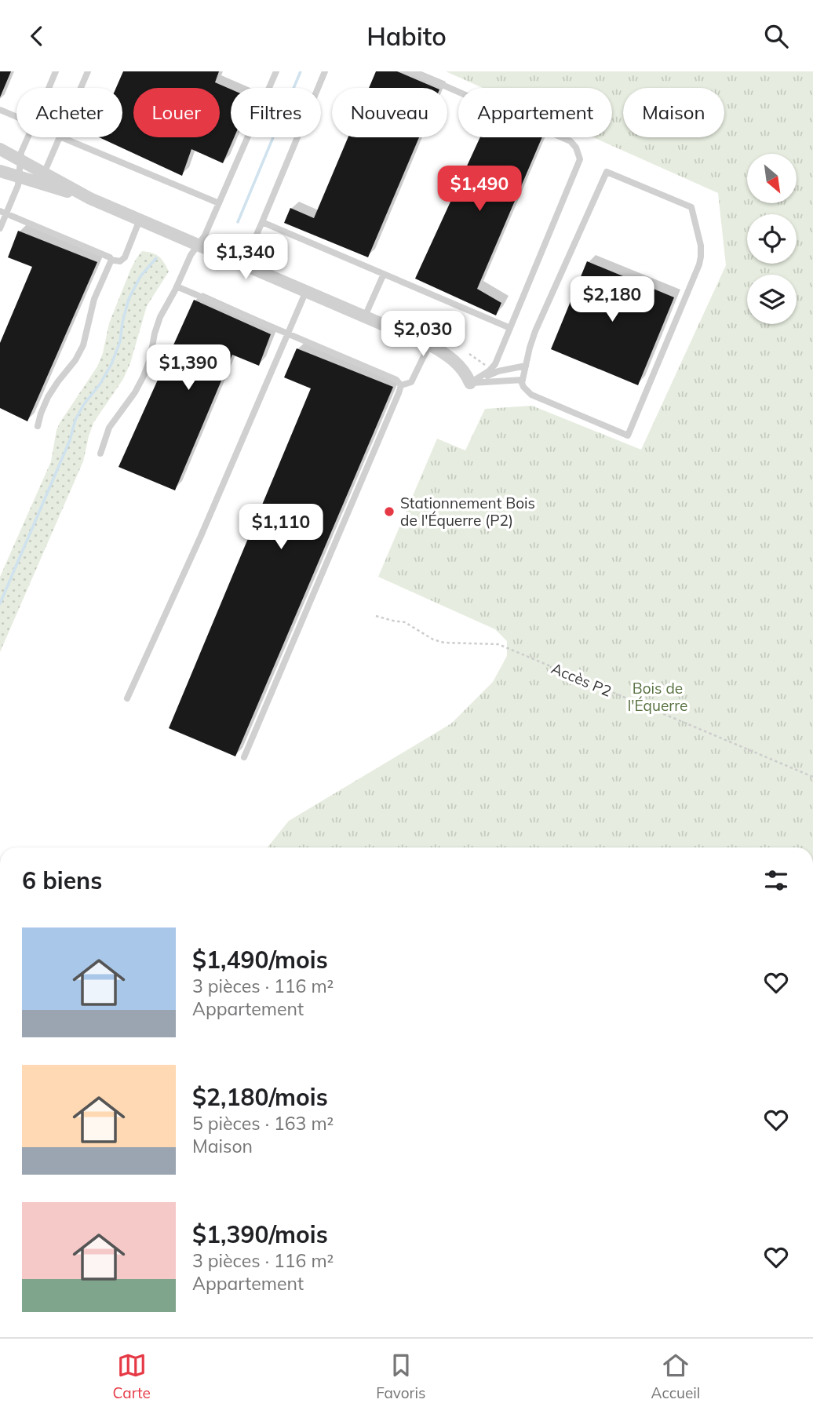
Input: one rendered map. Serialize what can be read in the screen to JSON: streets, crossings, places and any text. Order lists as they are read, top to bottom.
{
  "streets": {
    "path": ["Accès P2"]
  },
  "parks": ["Bois de l'Équerre"],
  "places": ["Stationnement Bois de l'Équerre (P2)"],
  "north": "bottom right",
  "page": {
    "header": "Habito",
    "chip": [
      "Acheter",
      "Louer",
      "Filtres",
      "Nouveau",
      "Appartement",
      "Maison"
    ],
    "price": [
      "$1,490",
      "$1,340",
      "$2,180",
      "$2,030",
      "$1,390",
      "$1,110"
    ],
    "heading": "6 biens",
    "list": [
      {
        "name": "$1,490/mois",
        "note": "3 pièces · 116 m² · Appartement"
      },
      {
        "name": "$2,180/mois",
        "note": "5 pièces · 163 m² · Maison"
      },
      {
        "name": "$1,390/mois",
        "note": "3 pièces · 116 m² · Appartement"
      }
    ],
    "tabs": ["Carte", "Favoris", "Accueil"]
  }
}
